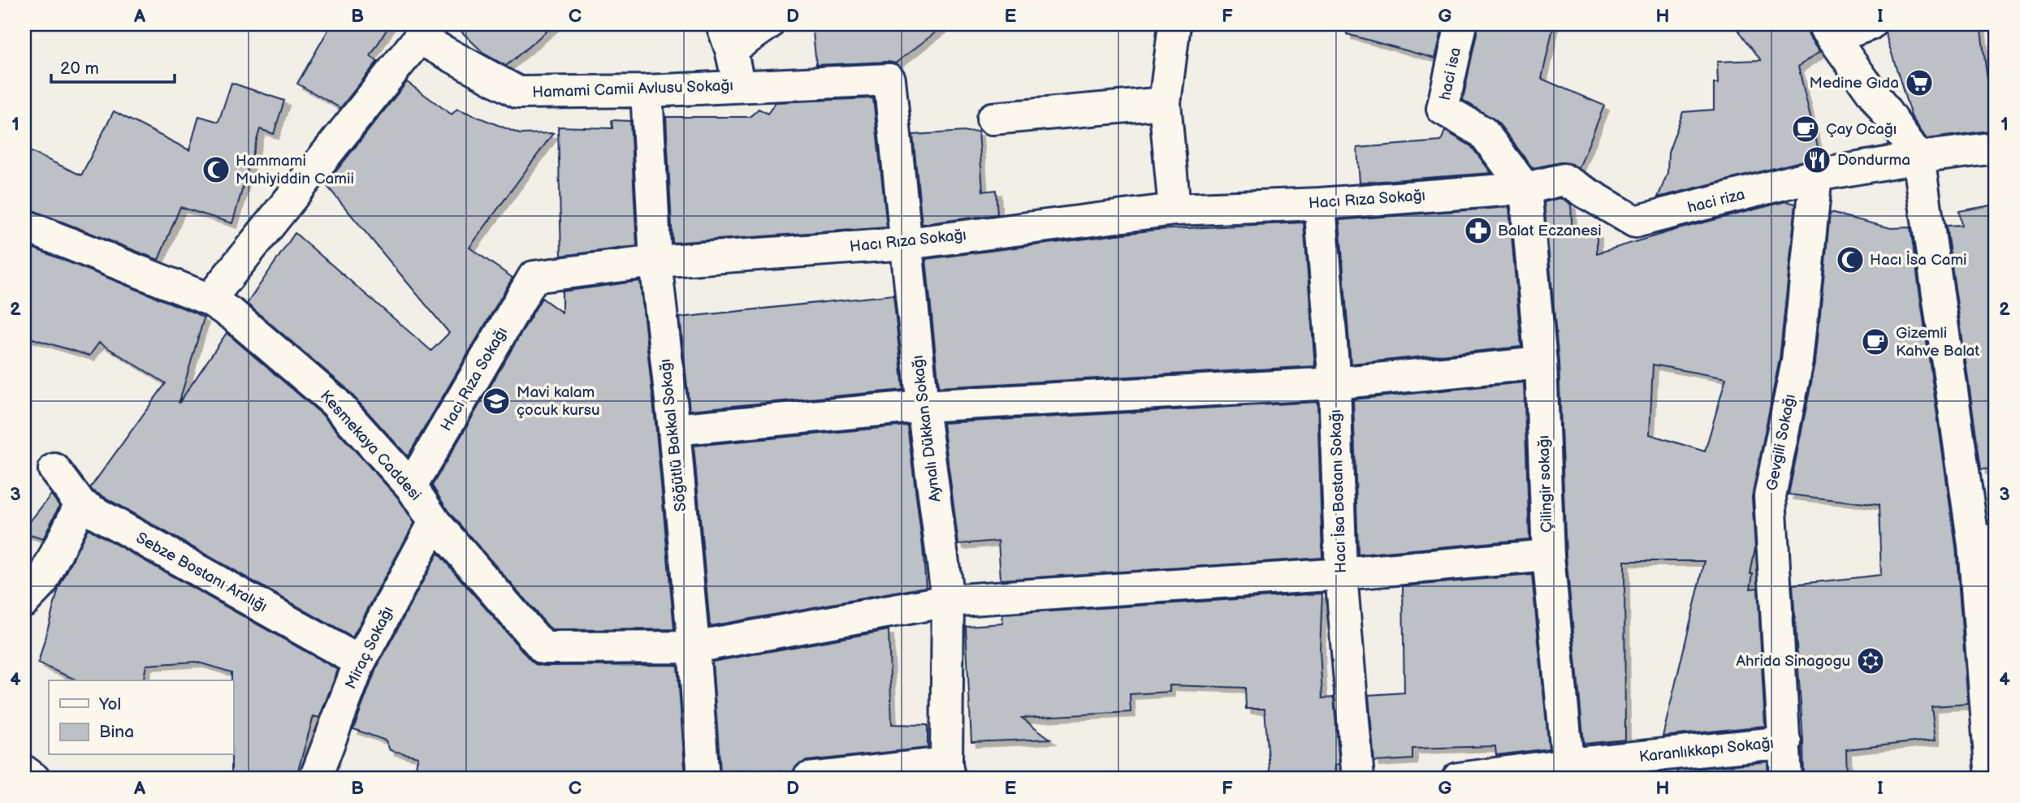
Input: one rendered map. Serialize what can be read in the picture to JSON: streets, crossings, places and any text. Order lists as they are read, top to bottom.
{
  "streets": {
    "street": [
      "haci isa",
      "Hamami Camii Avlusu Sokağı",
      "Hacı Rıza Sokağı",
      "haci riza",
      "Aynalı Dükkan Sokağı",
      "Söğütlü Bakkal Sokağı",
      "Gevgili Sokağı",
      "Kesmekaya Caddesi",
      "Çilingir sokağı",
      "Hacı İsa Bostanı Sokağı",
      "Sebze Bostanı Aralığı",
      "Miraç Sokağı",
      "Karanlıkkapı Sokağı"
    ]
  },
  "crossings": [
    ["haci isa", "Hacı Rıza Sokağı"],
    ["haci isa", "haci riza"],
    ["haci isa", "Çilingir sokağı"],
    ["Hamami Camii Avlusu Sokağı", "Aynalı Dükkan Sokağı"],
    ["Hamami Camii Avlusu Sokağı", "Söğütlü Bakkal Sokağı"],
    ["Hamami Camii Avlusu Sokağı", "Kesmekaya Caddesi"],
    ["Hacı Rıza Sokağı", "haci riza"],
    ["Hacı Rıza Sokağı", "Aynalı Dükkan Sokağı"],
    ["Hacı Rıza Sokağı", "Söğütlü Bakkal Sokağı"],
    ["Hacı Rıza Sokağı", "Kesmekaya Caddesi"],
    ["Hacı Rıza Sokağı", "Çilingir sokağı"],
    ["Hacı Rıza Sokağı", "Hacı İsa Bostanı Sokağı"],
    ["haci riza", "Gevgili Sokağı"],
    ["haci riza", "Çilingir sokağı"],
    ["Aynalı Dükkan Sokağı", "Kesmekaya Caddesi"],
    ["Söğütlü Bakkal Sokağı", "Kesmekaya Caddesi"],
    ["Gevgili Sokağı", "Karanlıkkapı Sokağı"],
    ["Kesmekaya Caddesi", "Çilingir sokağı"],
    ["Kesmekaya Caddesi", "Hacı İsa Bostanı Sokağı"],
    ["Kesmekaya Caddesi", "Miraç Sokağı"],
    ["Çilingir sokağı", "Karanlıkkapı Sokağı"],
    ["Sebze Bostanı Aralığı", "Miraç Sokağı"]
  ],
  "places": {
    "supermarket": ["Medine Gıda"],
    "cafe": ["Çay Ocağı", "Gizemli Kahve Balat"],
    "restaurant": ["Dondurma"],
    "mosque": ["Hammami Muhiyiddin Camii", "Hacı İsa Cami"],
    "pharmacy": ["Balat Eczanesi"],
    "school or university": ["Mavi kalam çocuk kursu"],
    "synagogue": ["Ahrida Sinagogu"]
  },
  "legend": ["Yol", "Bina"],
  "scale_bar": "20 m",
  "grid": {
    "columns": [
      "A",
      "B",
      "C",
      "D",
      "E",
      "F",
      "G",
      "H",
      "I"
    ],
    "rows": [
      "1",
      "2",
      "3",
      "4"
    ]
  }
}
